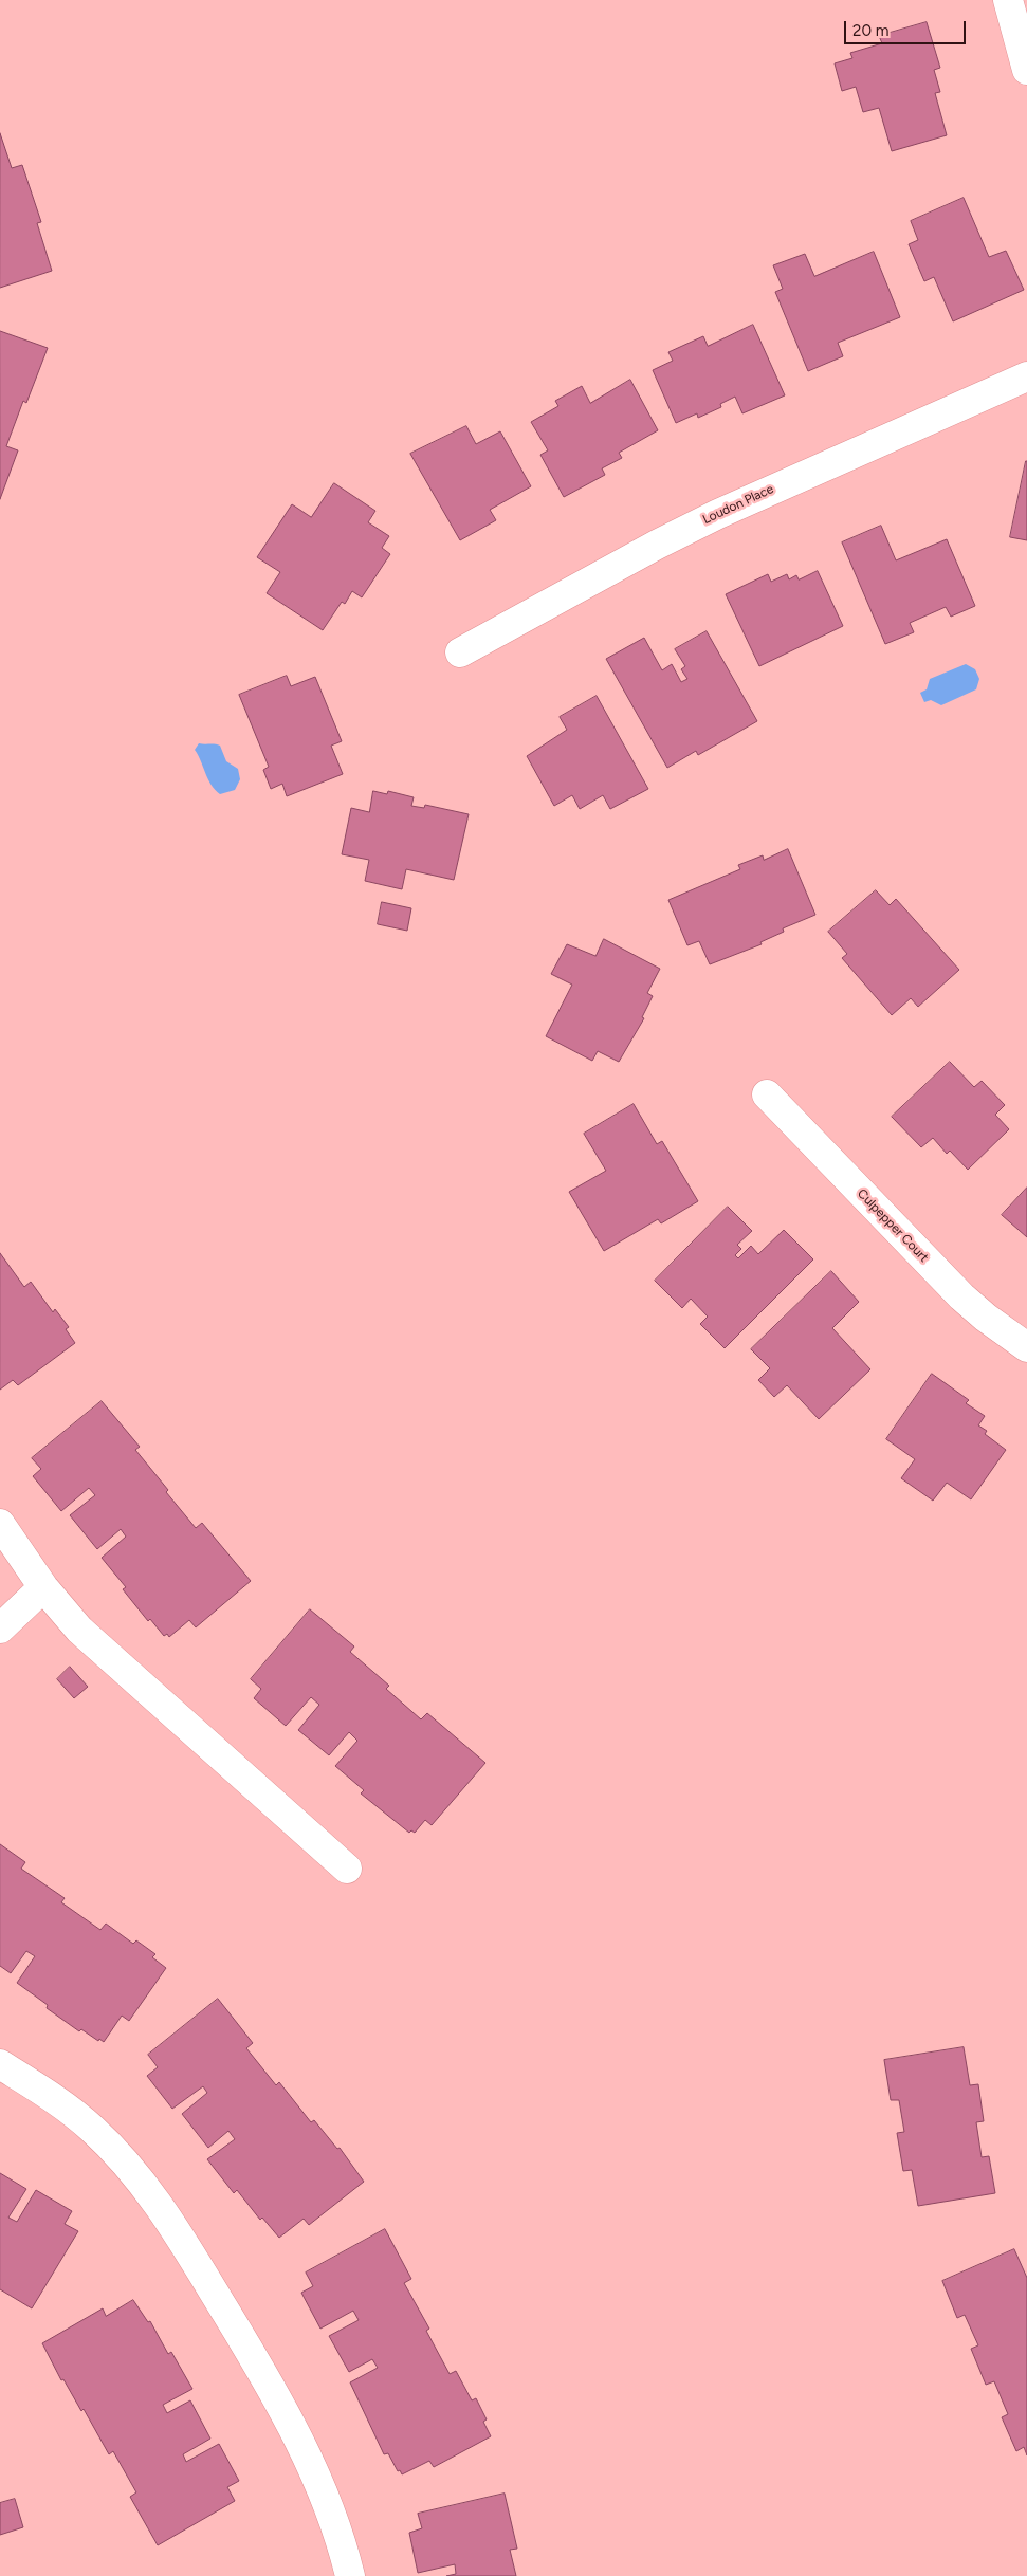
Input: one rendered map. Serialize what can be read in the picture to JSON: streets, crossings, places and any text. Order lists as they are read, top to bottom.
{
  "streets": {
    "street": ["Loudon Place", "Culpepper Court"]
  },
  "scale_bar": "20 m"
}
